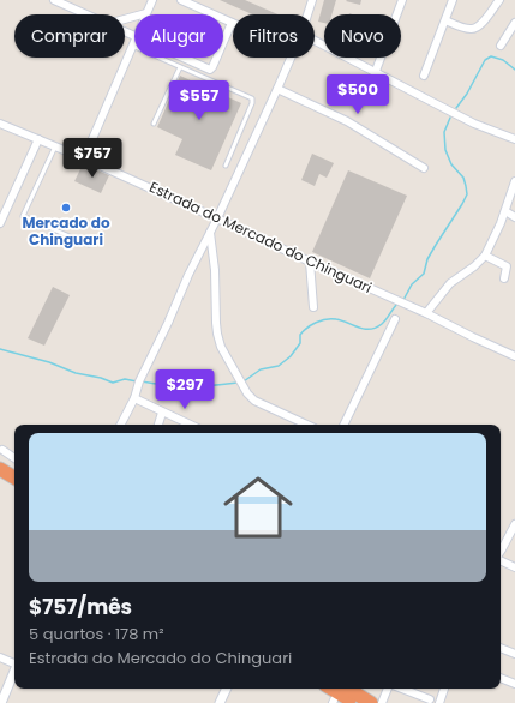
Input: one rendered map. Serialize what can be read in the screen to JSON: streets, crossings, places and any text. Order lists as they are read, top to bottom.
{
  "streets": {
    "street": ["Estrada do Mercado do Chinguari"]
  },
  "places": ["Mercado do Chinguari"],
  "page": {
    "chip": [
      "Comprar",
      "Alugar",
      "Filtros",
      "Novo"
    ],
    "price": [
      "$500",
      "$557",
      "$757",
      "$297"
    ],
    "list": [
      {
        "name": "$757/mês",
        "note": "5 quartos · 178 m² · Estrada do Mercado do Chinguari"
      }
    ]
  }
}
